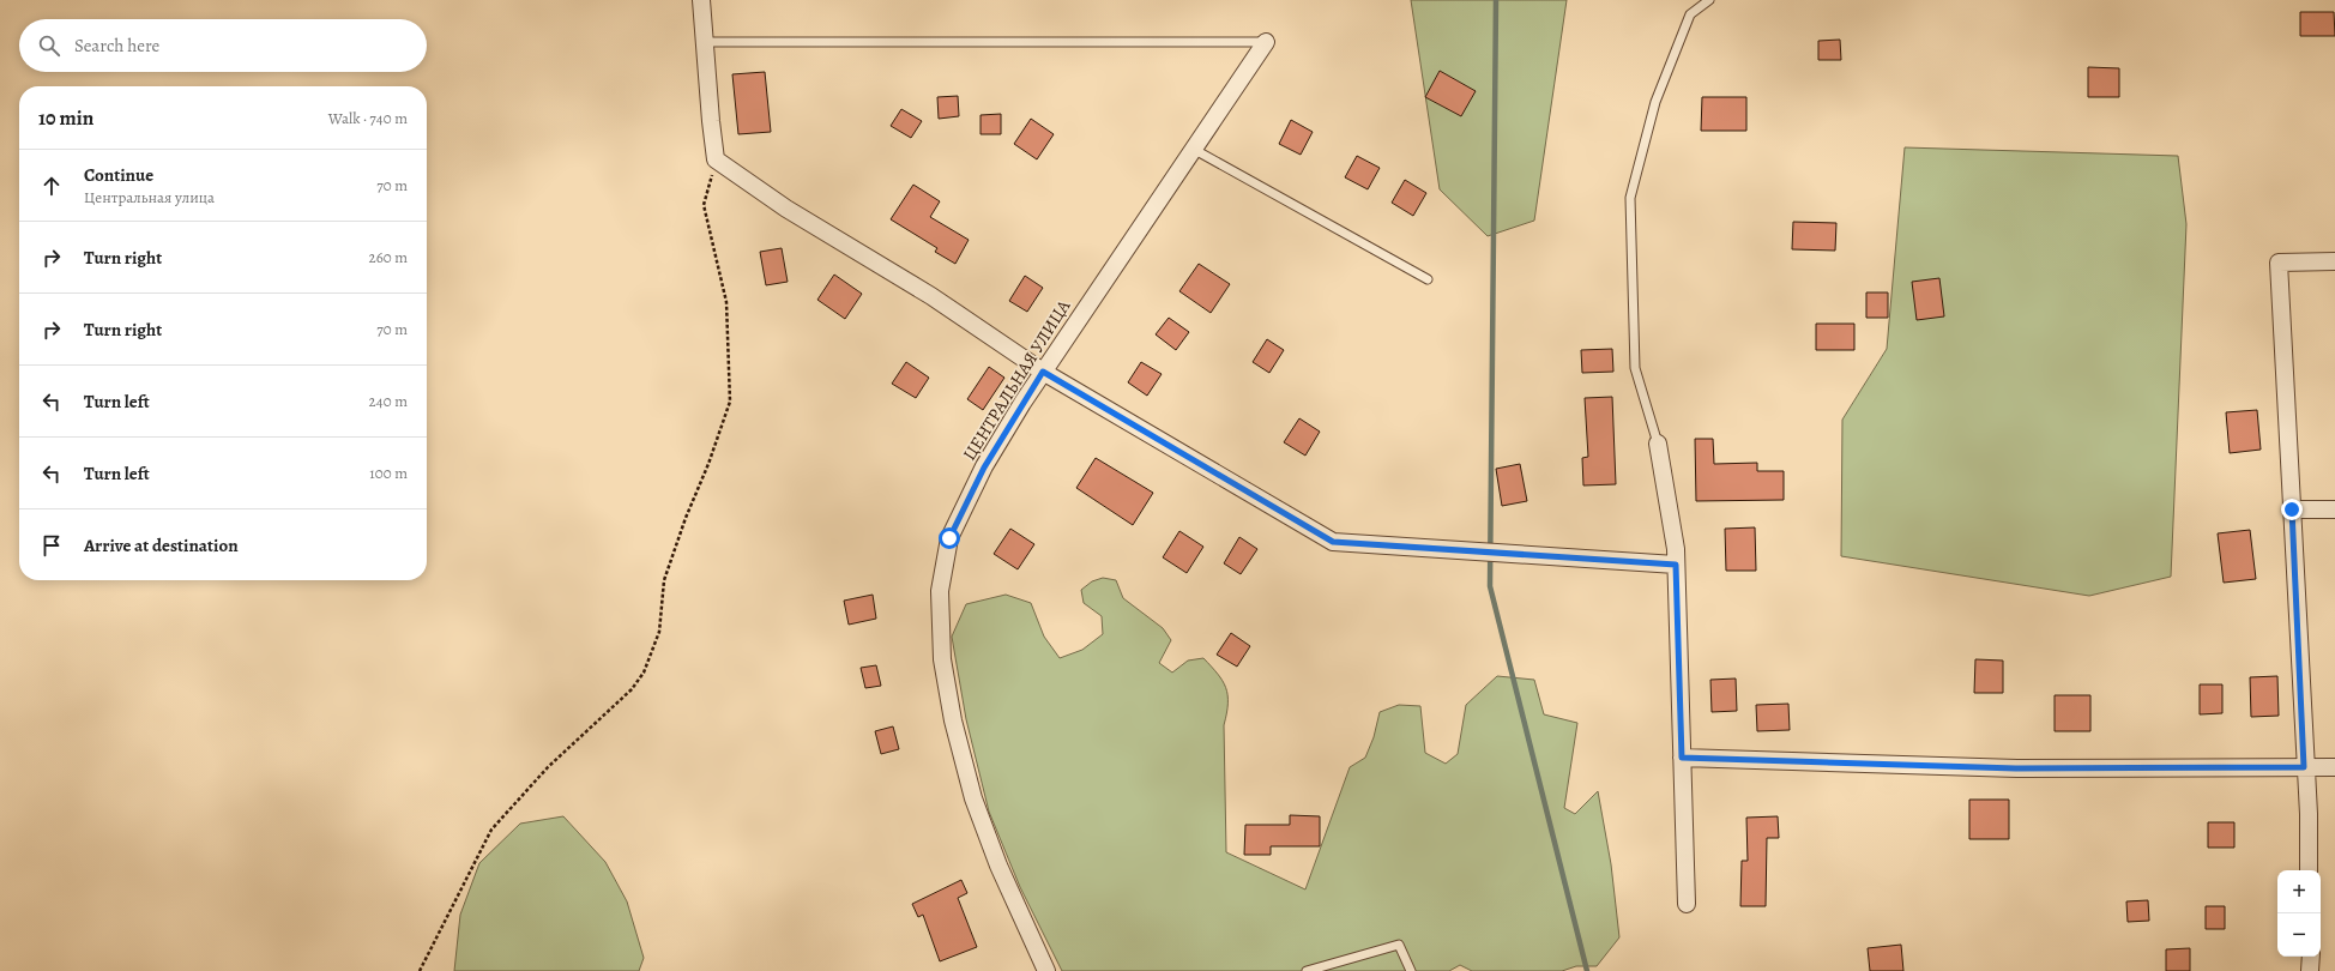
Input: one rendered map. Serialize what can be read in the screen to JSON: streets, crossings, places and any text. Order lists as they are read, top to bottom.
{
  "streets": {
    "street": ["ЦЕНТРАЛЬНАЯ УЛИЦА"]
  },
  "page": {
    "search": "Search here",
    "heading": ["10 min", "Walk · 740 m"],
    "list": [
      ["Continue", "Центральная улица", "70 m"],
      ["Turn right", "260 m"],
      ["Turn right", "70 m"],
      ["Turn left", "240 m"],
      ["Turn left", "100 m"],
      "Arrive at destination"
    ],
    "map_buttons": ["+", "−"]
  }
}
